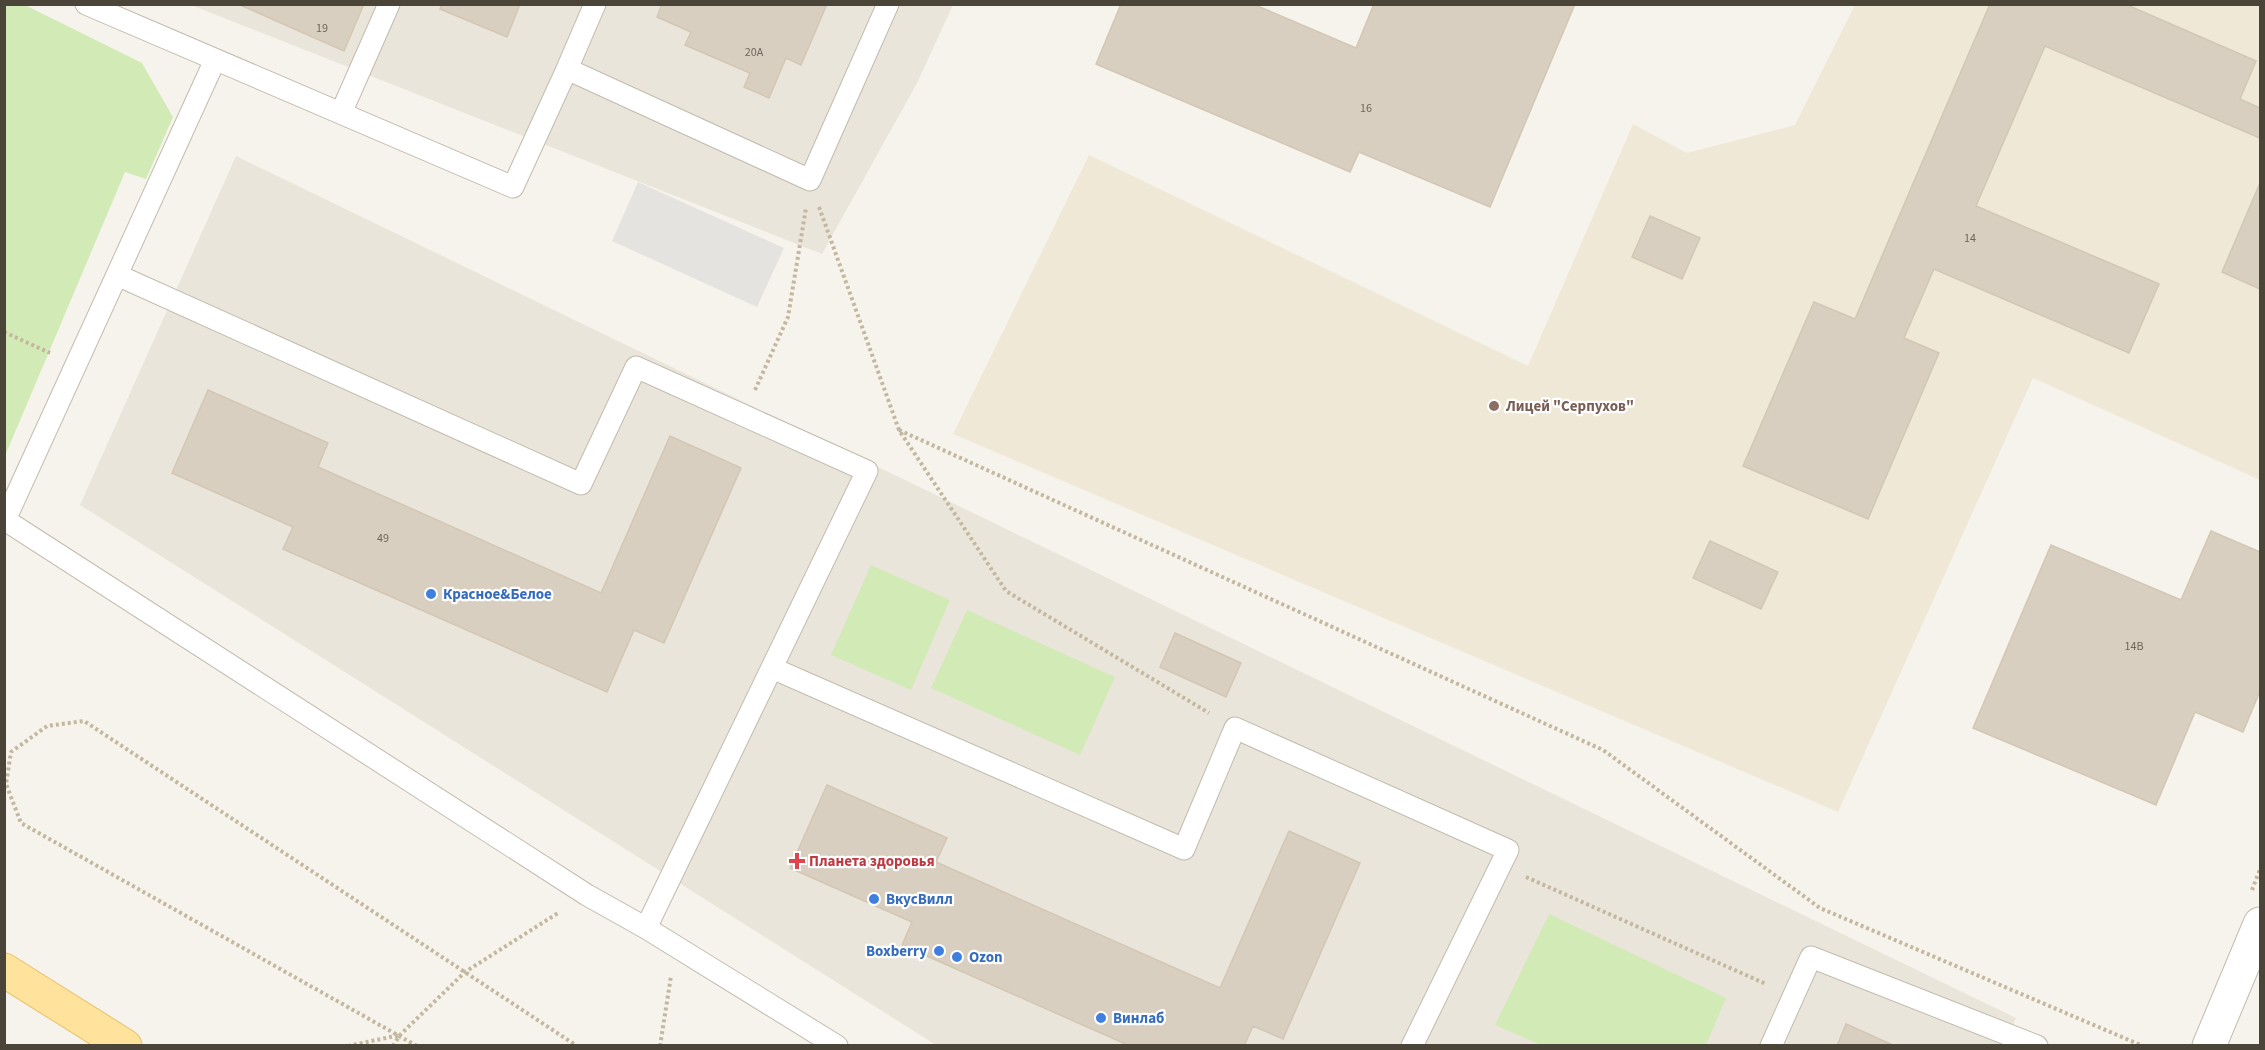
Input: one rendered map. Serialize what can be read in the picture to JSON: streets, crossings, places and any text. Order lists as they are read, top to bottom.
{
  "places": {
    "other": [
      "Лицей \"Серпухов\"",
      "Красное&Белое",
      "ВкусВилл",
      "Boxberry",
      "Ozon",
      "Винлаб"
    ],
    "health": ["Планета здоровья"]
  },
  "house_numbers": [
    "19",
    "20А",
    "16",
    "14",
    "49",
    "14В"
  ]
}
